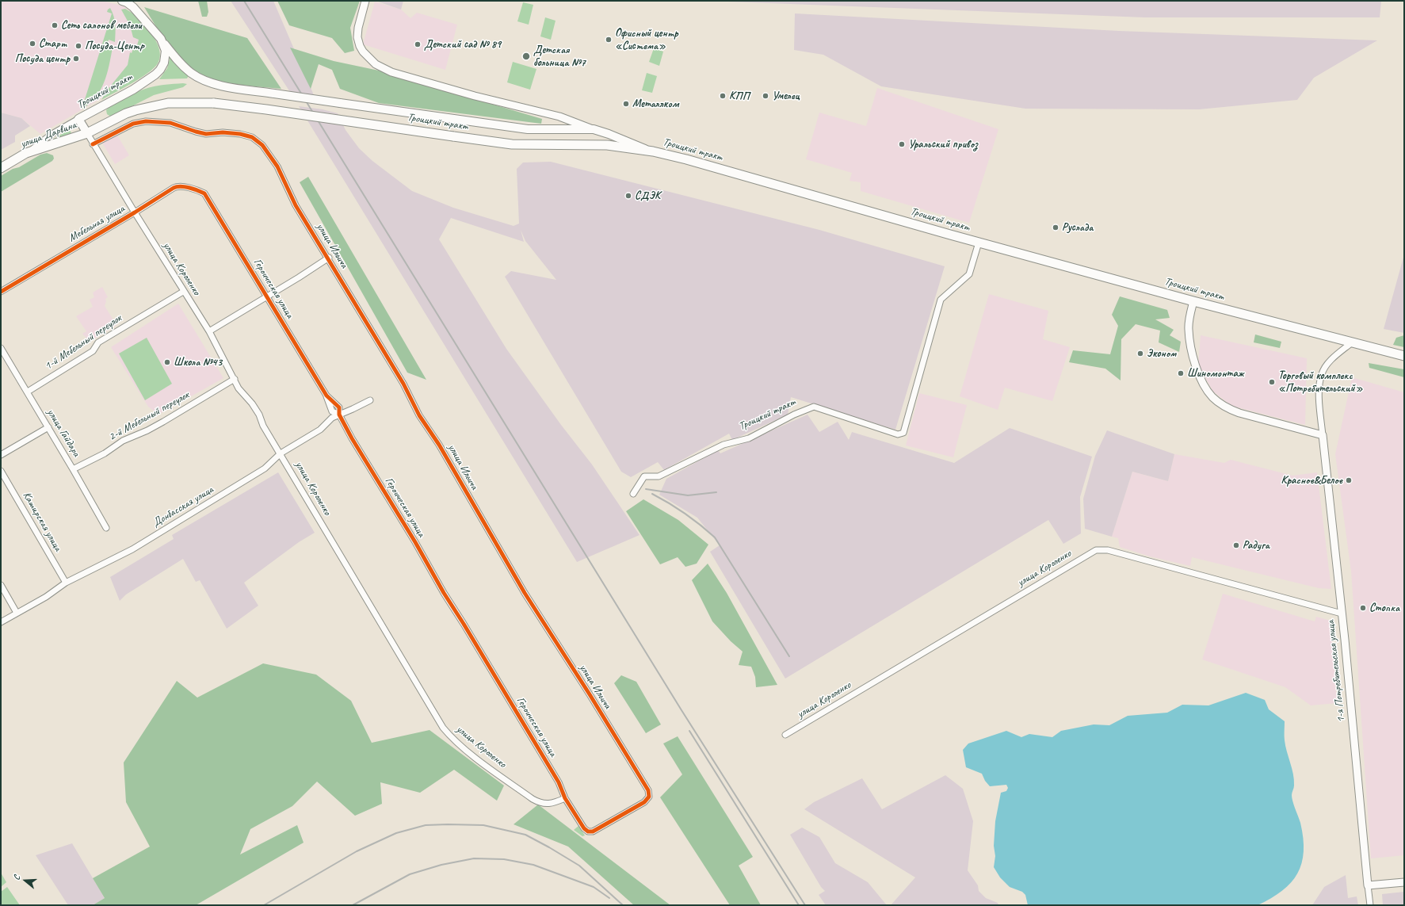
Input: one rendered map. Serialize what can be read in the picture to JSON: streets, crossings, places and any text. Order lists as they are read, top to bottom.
{
  "streets": {
    "main road": ["Троицкий тракт", "улица Дарвина"],
    "street": [
      "Мебельная улица",
      "улица Ильича",
      "улица Короленко",
      "Героическая улица",
      "1-й Мебельный переулок",
      "2-й Мебельный переулок",
      "улица Гайдара",
      "Донбасская улица",
      "Каширская улица",
      "1-я Потребительская улица"
    ]
  },
  "crossings": [
    ["Троицкий тракт", "улица Дарвина"],
    ["Троицкий тракт", "улица Короленко"],
    ["Троицкий тракт", "1-я Потребительская улица"],
    ["улица Дарвина", "улица Короленко"],
    ["Мебельная улица", "улица Короленко"],
    ["Мебельная улица", "Героическая улица"],
    ["улица Ильича", "улица Короленко"],
    ["улица Ильича", "Героическая улица"],
    ["улица Короленко", "Героическая улица"],
    ["улица Короленко", "1-й Мебельный переулок"],
    ["улица Короленко", "2-й Мебельный переулок"],
    ["улица Короленко", "Донбасская улица"],
    ["улица Короленко", "1-я Потребительская улица"],
    ["Героическая улица", "Донбасская улица"],
    ["1-й Мебельный переулок", "улица Гайдара"],
    ["2-й Мебельный переулок", "улица Гайдара"],
    ["Донбасская улица", "Каширская улица"]
  ],
  "places": [
    "Сеть салонов мебели",
    "Офисный центр «Система»",
    "Старт",
    "Детский сад № 89",
    "Посуда-Центр",
    "Детская больница №7",
    "Посуда центр",
    "КПП",
    "Умелец",
    "Металлком",
    "Уральский привоз",
    "СДЭК",
    "Руслада",
    "Эконом",
    "Школа №43",
    "Шиномонтаж",
    "Торговый комплекс «Потребительский»",
    "Красное&Белое",
    "Радуга",
    "Стопка"
  ],
  "north": "left"
}
